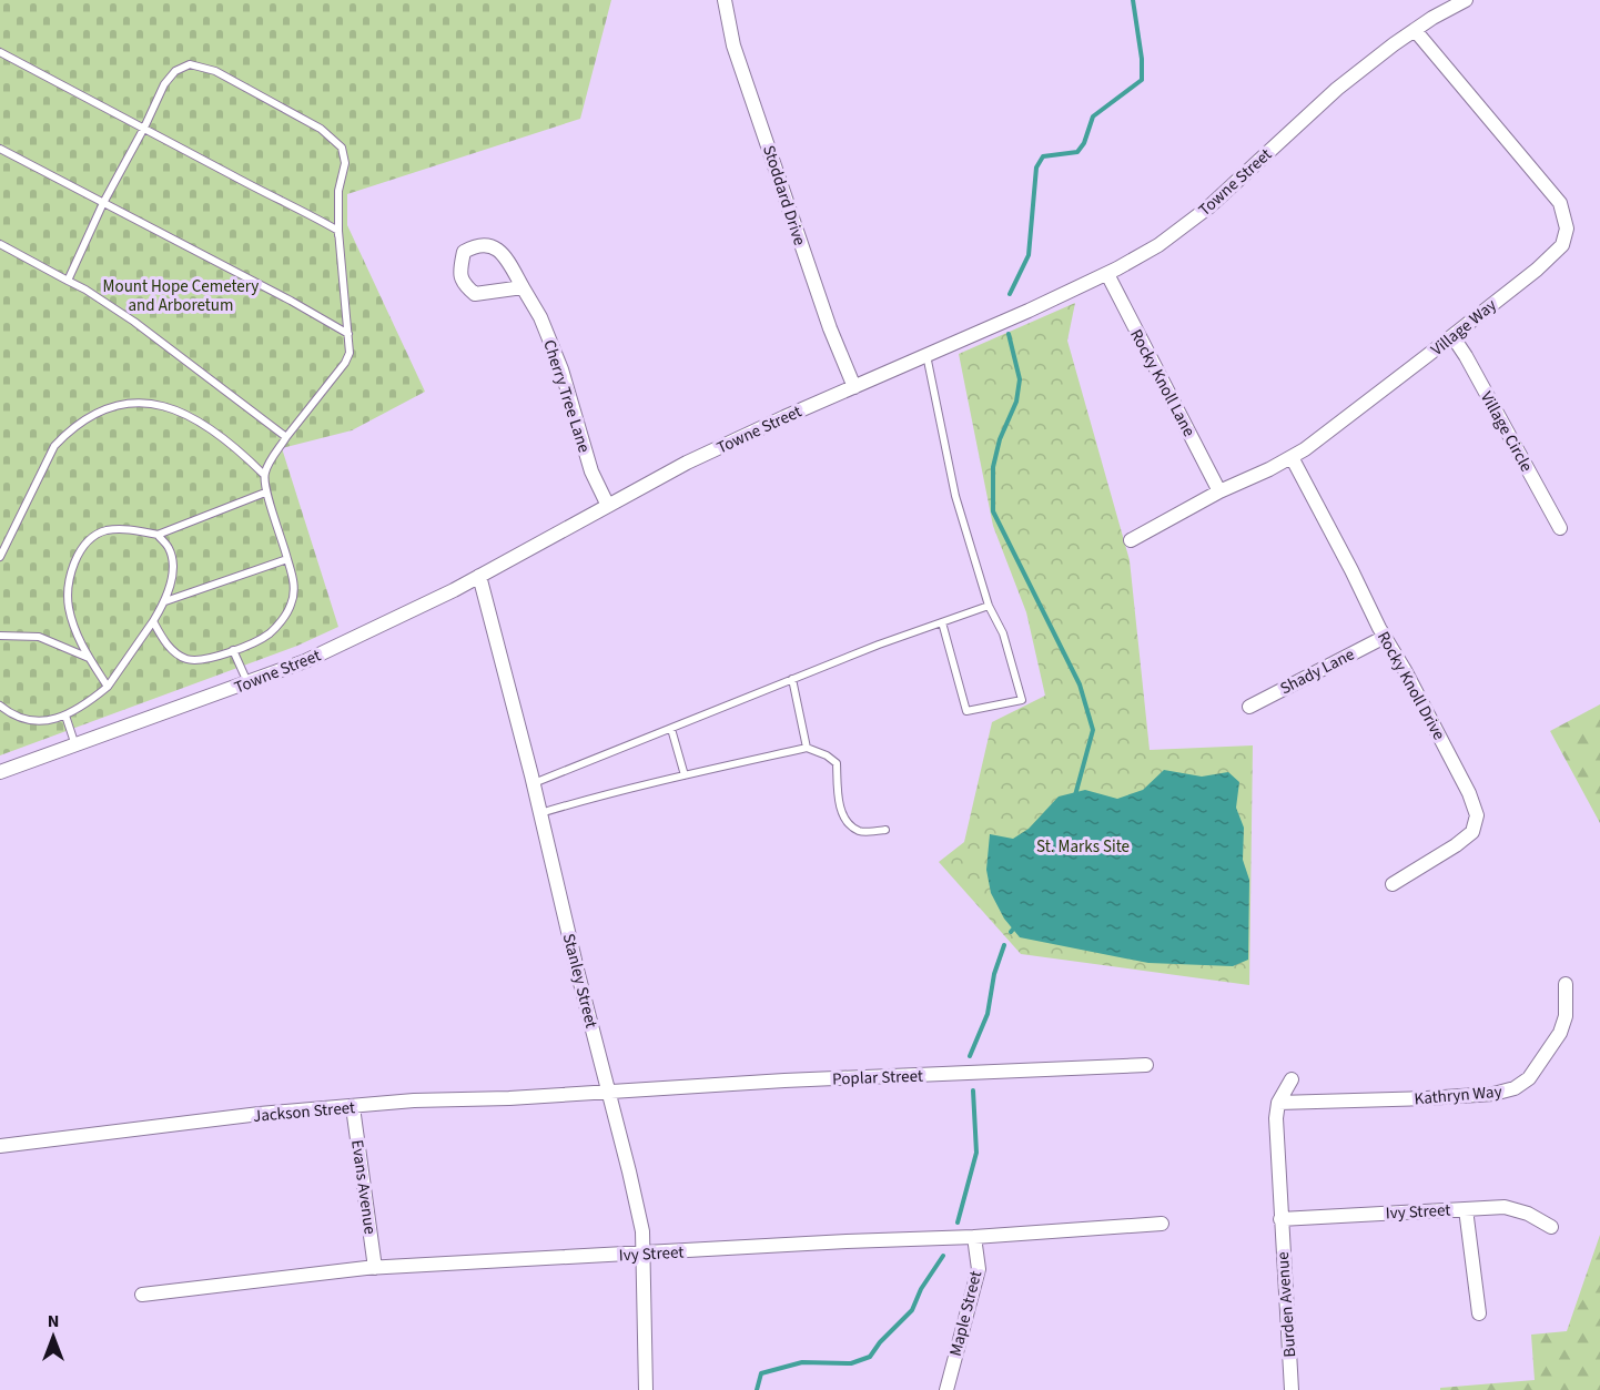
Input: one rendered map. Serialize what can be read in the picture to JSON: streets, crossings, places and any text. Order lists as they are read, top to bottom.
{
  "streets": {
    "street": [
      "Towne Street",
      "Stoddard Drive",
      "Village Way",
      "Rocky Knoll Lane",
      "Cherry Tree Lane",
      "Village Circle",
      "Shady Lane",
      "Rocky Knoll Drive",
      "Stanley Street",
      "Poplar Street",
      "Kathryn Way",
      "Jackson Street",
      "Evans Avenue",
      "Ivy Street",
      "Burden Avenue",
      "Maple Street"
    ]
  },
  "crossings": [
    ["Towne Street", "Stoddard Drive"],
    ["Towne Street", "Village Way"],
    ["Towne Street", "Rocky Knoll Lane"],
    ["Towne Street", "Cherry Tree Lane"],
    ["Towne Street", "Stanley Street"],
    ["Village Way", "Rocky Knoll Lane"],
    ["Village Way", "Village Circle"],
    ["Village Way", "Rocky Knoll Drive"],
    ["Shady Lane", "Rocky Knoll Drive"],
    ["Stanley Street", "Poplar Street"],
    ["Stanley Street", "Jackson Street"],
    ["Stanley Street", "Ivy Street"],
    ["Poplar Street", "Jackson Street"],
    ["Kathryn Way", "Burden Avenue"],
    ["Jackson Street", "Evans Avenue"],
    ["Evans Avenue", "Ivy Street"],
    ["Ivy Street", "Burden Avenue"],
    ["Ivy Street", "Maple Street"]
  ],
  "parks": ["Mount Hope Cemetery and Arboretum", "St. Marks Site"],
  "north": "top"
}
